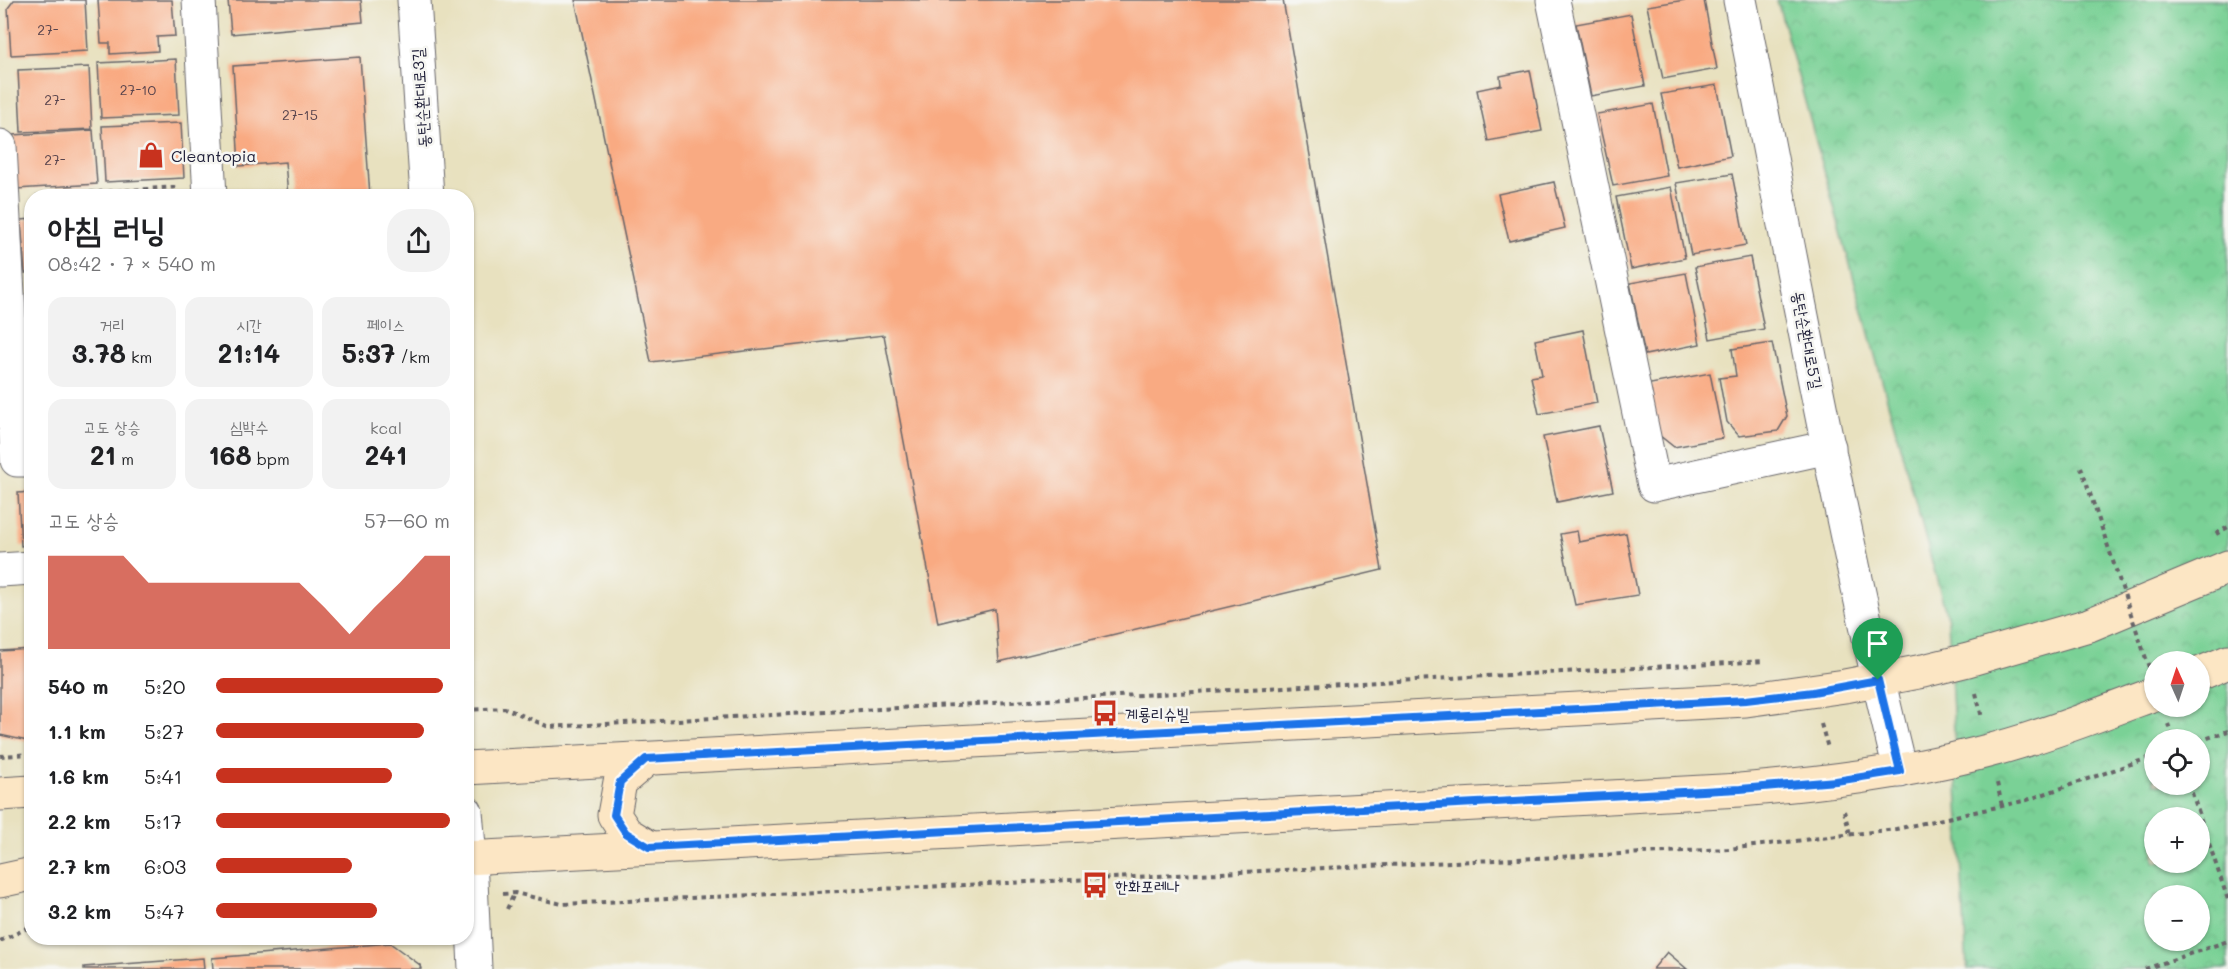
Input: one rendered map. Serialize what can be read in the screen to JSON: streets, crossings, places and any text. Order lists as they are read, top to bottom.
{
  "streets": {
    "street": ["동탄순환대로3길", "동탄순환대로5길"]
  },
  "places": {
    "shop": ["Cleantopia"],
    "bus stop": ["계룡리슈빌", "한화포레나"]
  },
  "house_numbers": [
    "27-",
    "27-10",
    "27-",
    "27-15",
    "27-"
  ],
  "north": "top",
  "page": {
    "heading": ["아침 러닝", "08:42 · 7 × 540 m"],
    "stats": [
      ["거리", "3.78 km"],
      ["시간", "21:14"],
      ["페이스", "5:37 /km"],
      ["고도 상승", "21 m"],
      ["심박수", "168 bpm"],
      ["kcal", "241"]
    ],
    "chart": ["고도 상승", "57–60 m"],
    "map_buttons": ["+", "−"],
    "list": [
      {
        "name": "540 m",
        "note": "5:20"
      },
      {
        "name": "1.1 km",
        "note": "5:27"
      },
      {
        "name": "1.6 km",
        "note": "5:41"
      },
      {
        "name": "2.2 km",
        "note": "5:17"
      },
      {
        "name": "2.7 km",
        "note": "6:03"
      },
      {
        "name": "3.2 km",
        "note": "5:47"
      }
    ]
  }
}
